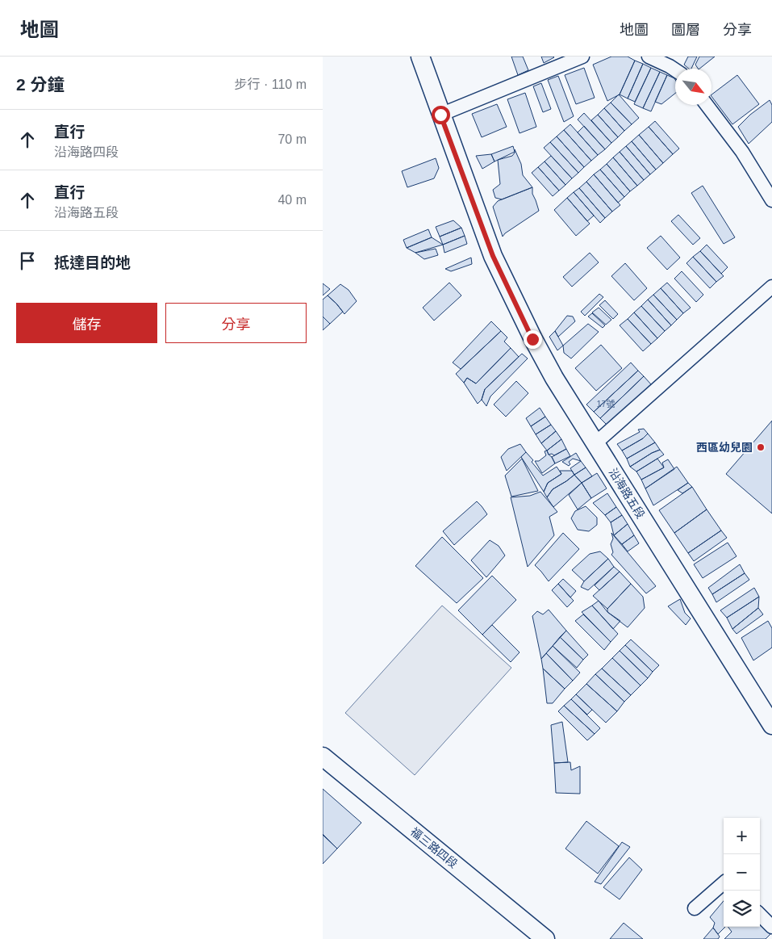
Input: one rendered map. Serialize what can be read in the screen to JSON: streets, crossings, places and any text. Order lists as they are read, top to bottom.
{
  "streets": {
    "street": ["沿海路五段", "福三路四段"]
  },
  "places": ["西區幼兒園"],
  "house_numbers": ["17號"],
  "north": "bottom right",
  "page": {
    "header": "地圖",
    "nav": ["地圖", "圖層", "分享"],
    "heading": ["2 分鐘", "步行 · 110 m"],
    "list": [
      ["直行", "沿海路四段", "70 m"],
      ["直行", "沿海路五段", "40 m"],
      "抵達目的地"
    ],
    "buttons": ["儲存", "分享"],
    "map_buttons": ["+", "−"]
  }
}
